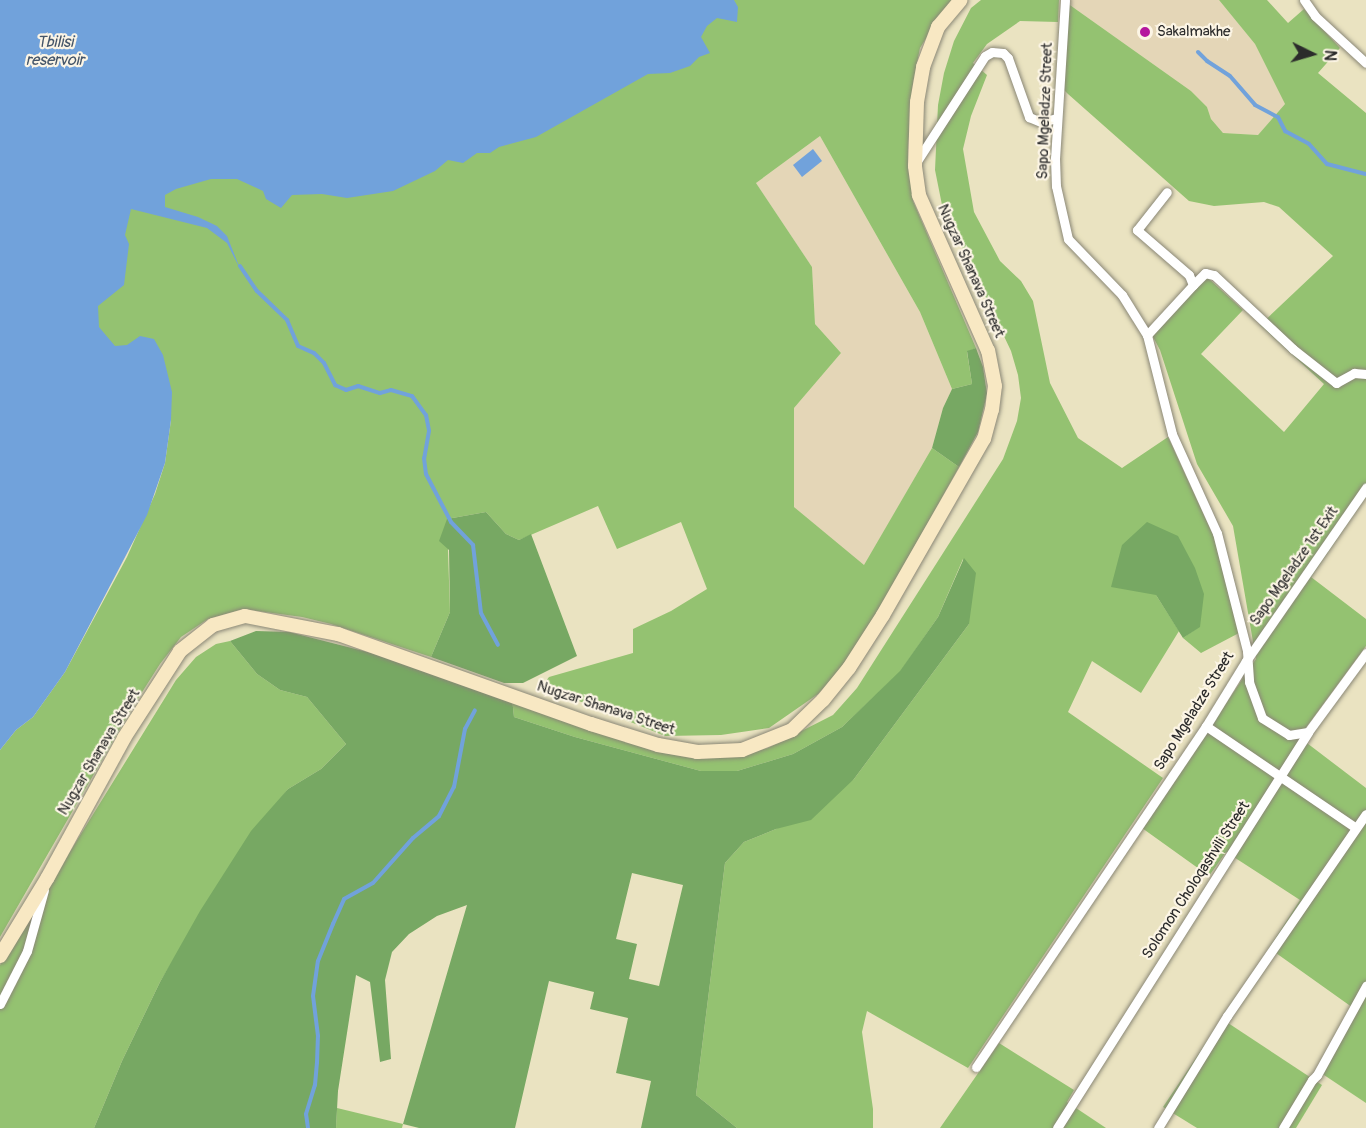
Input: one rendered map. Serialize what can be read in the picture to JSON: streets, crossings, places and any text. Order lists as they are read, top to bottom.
{
  "streets": {
    "main road": ["Nugzar Shanava Street"],
    "street": ["Sapo Mgeladze Street", "Sapo Mgeladze 1st Exit", "Solomon Choloqashvili Street"]
  },
  "crossings": [
    ["Sapo Mgeladze Street", "Sapo Mgeladze 1st Exit"]
  ],
  "water": ["Tbilisi reservoir"],
  "places": ["Sakalmakhe"],
  "north": "right"
}
